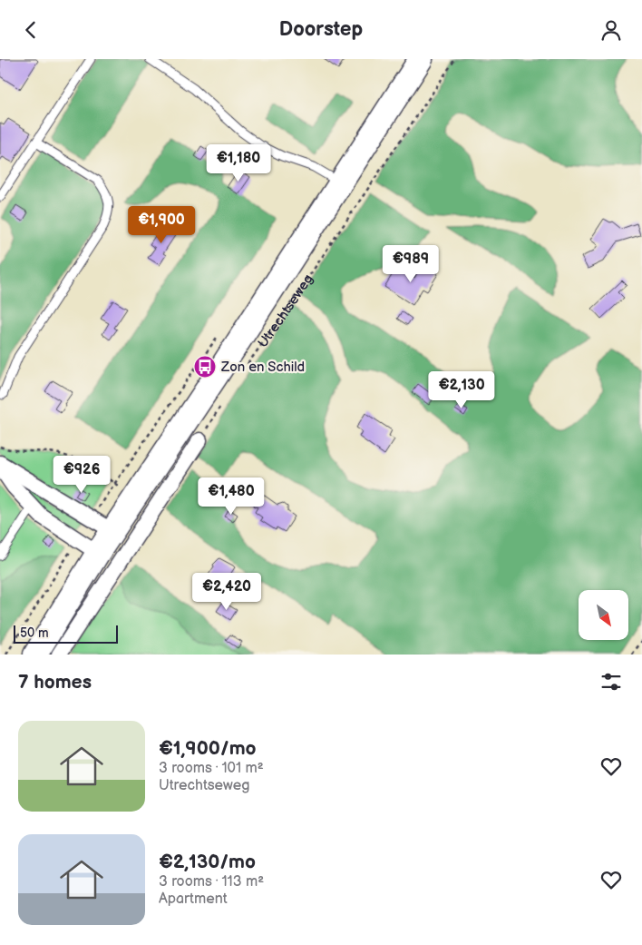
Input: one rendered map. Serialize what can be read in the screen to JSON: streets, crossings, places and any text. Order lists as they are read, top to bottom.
{
  "streets": {
    "main road": ["Utrechtseweg"]
  },
  "places": {
    "bus stop": ["Zon en Schild"]
  },
  "scale_bar": "50 m",
  "north": "bottom right",
  "page": {
    "header": "Doorstep",
    "price": [
      "€1,180",
      "€1,900",
      "€989",
      "€2,130",
      "€926",
      "€1,480",
      "€2,420"
    ],
    "scale": "50 m",
    "heading": "7 homes",
    "list": [
      {
        "name": "€1,900/mo",
        "note": "3 rooms · 101 m² · Utrechtseweg"
      },
      {
        "name": "€2,130/mo",
        "note": "3 rooms · 113 m² · Apartment"
      }
    ]
  }
}
